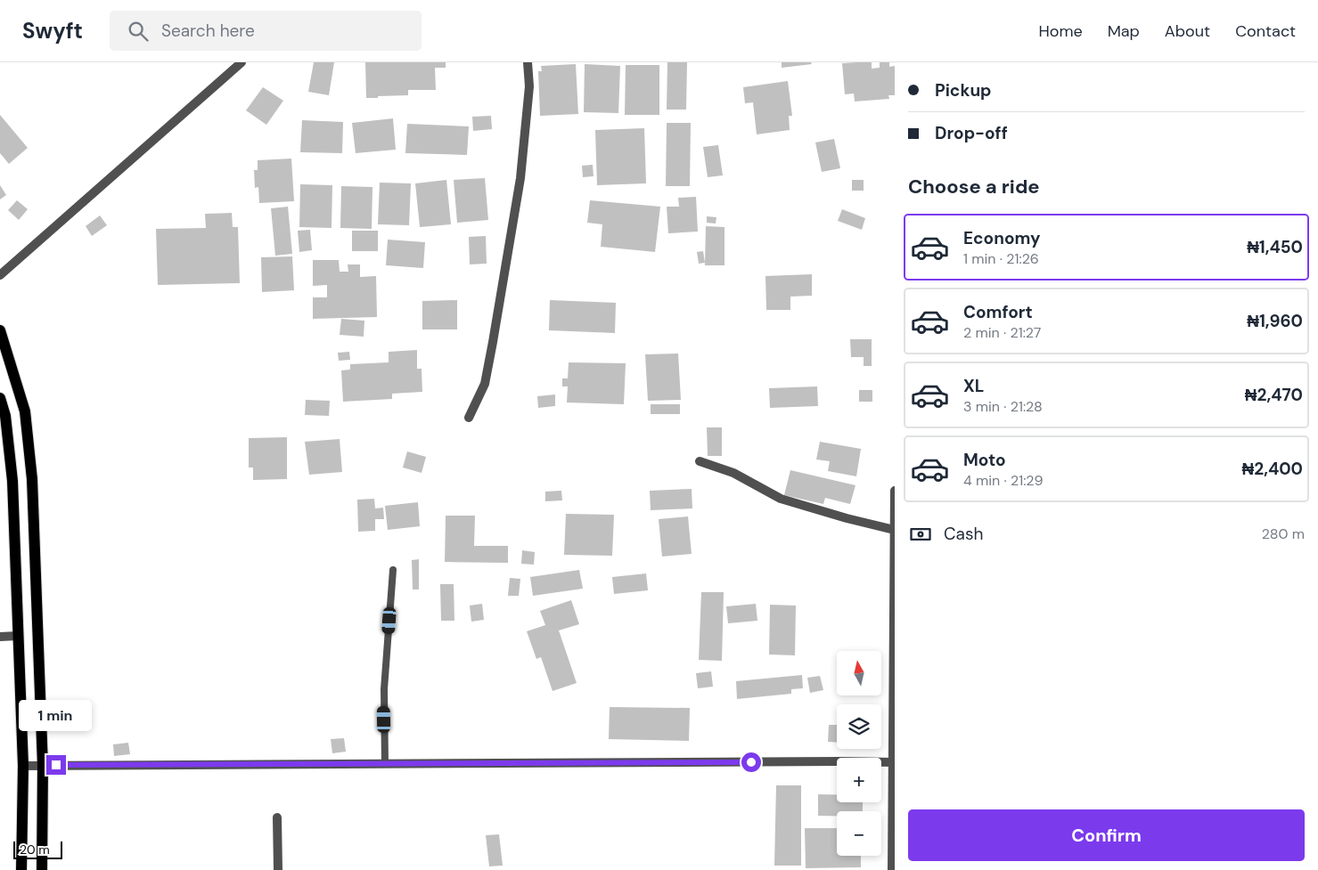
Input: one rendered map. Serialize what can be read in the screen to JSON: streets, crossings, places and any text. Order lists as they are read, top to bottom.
{
  "scale_bar": "20 m",
  "north": "top",
  "page": {
    "header": "Swyft",
    "search": "Search here",
    "nav": [
      "Home",
      "Map",
      "About",
      "Contact"
    ],
    "banner": ["Pickup", "Drop-off"],
    "heading": "Choose a ride",
    "list": [
      {
        "name": "Economy",
        "note": "1 min · 21:26",
        "value": "₦1,450"
      },
      {
        "name": "Comfort",
        "note": "2 min · 21:27",
        "value": "₦1,960"
      },
      {
        "name": "XL",
        "note": "3 min · 21:28",
        "value": "₦2,470"
      },
      {
        "name": "Moto",
        "note": "4 min · 21:29",
        "value": "₦2,400"
      }
    ],
    "pay": ["Cash", "280 m"],
    "map_buttons": ["+", "−"],
    "bubble": "1 min",
    "buttons": "Confirm",
    "scale": "20 m"
  }
}
